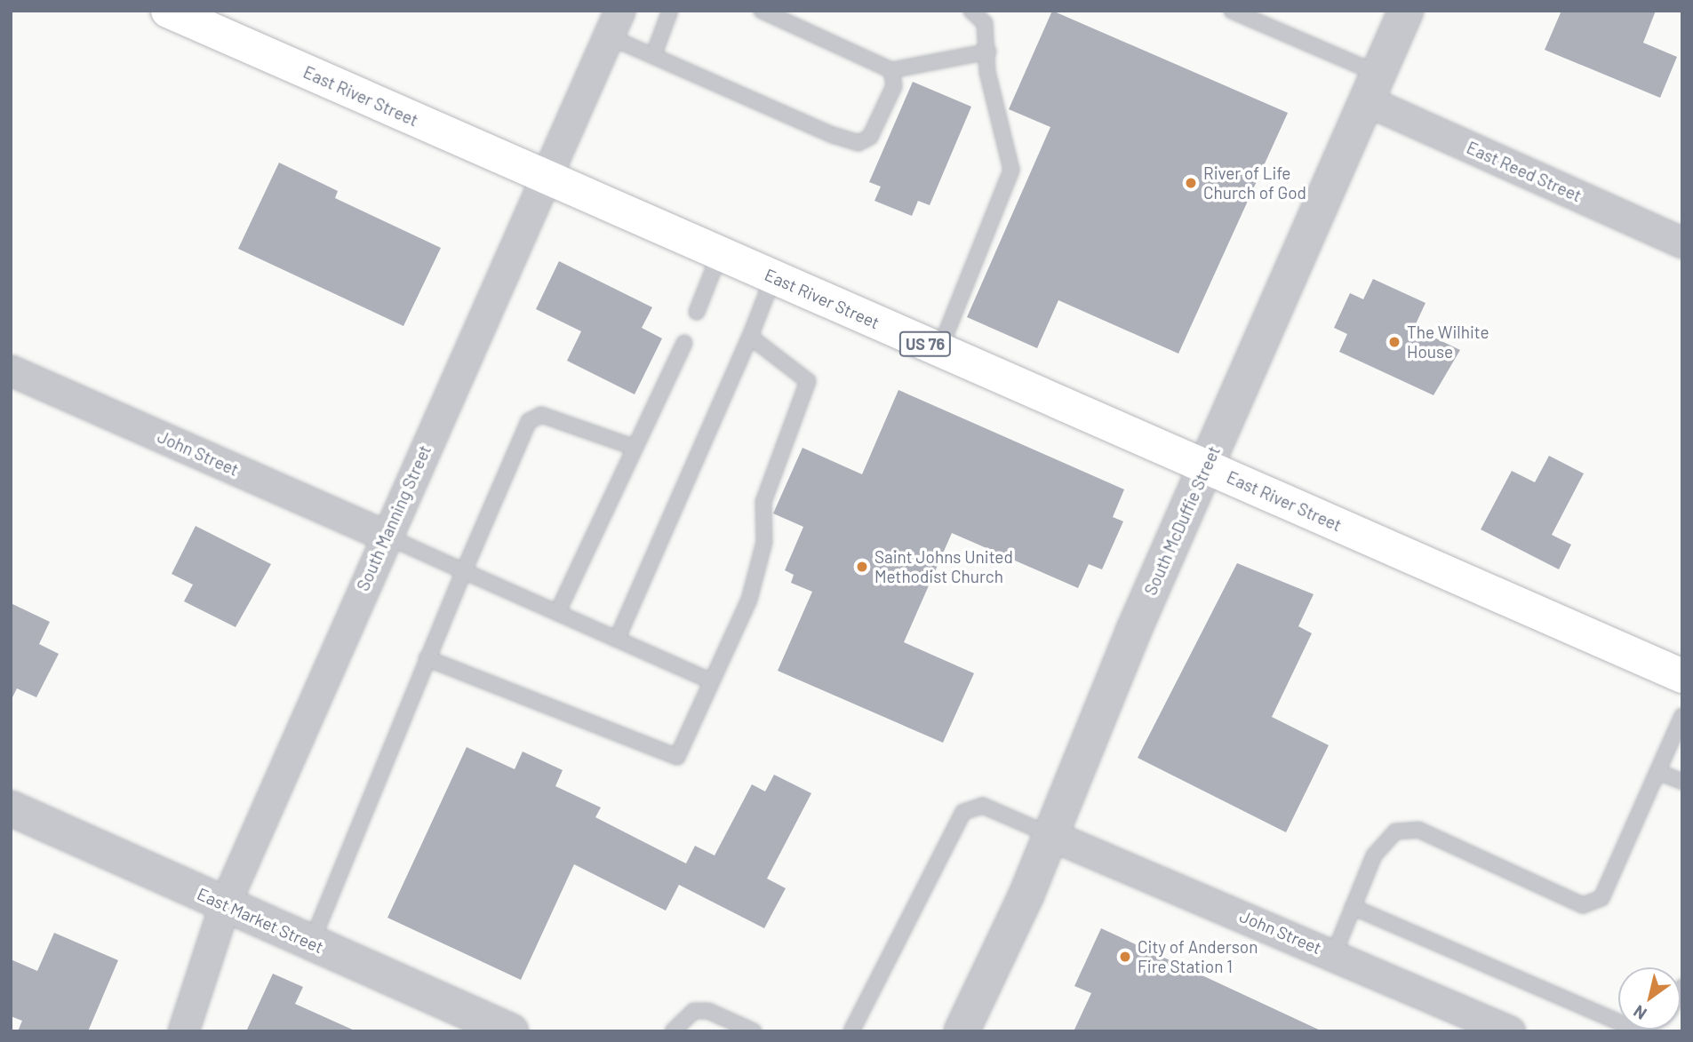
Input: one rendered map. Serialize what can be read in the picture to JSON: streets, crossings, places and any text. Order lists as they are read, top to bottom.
{
  "streets": {
    "main road": ["East River Street", "US 76"],
    "street": [
      "East Reed Street",
      "John Street",
      "South Manning Street",
      "South McDuffie Street",
      "East Market Street"
    ]
  },
  "crossings": [
    ["East River Street", "South Manning Street"],
    ["East River Street", "South McDuffie Street"],
    ["East Reed Street", "South McDuffie Street"],
    ["John Street", "South Manning Street"],
    ["John Street", "South McDuffie Street"],
    ["South Manning Street", "East Market Street"]
  ],
  "places": [
    "River of Life Church of God",
    "The Wilhite House",
    "Saint Johns United Methodist Church",
    "City of Anderson Fire Station 1"
  ],
  "north": "bottom left"
}
